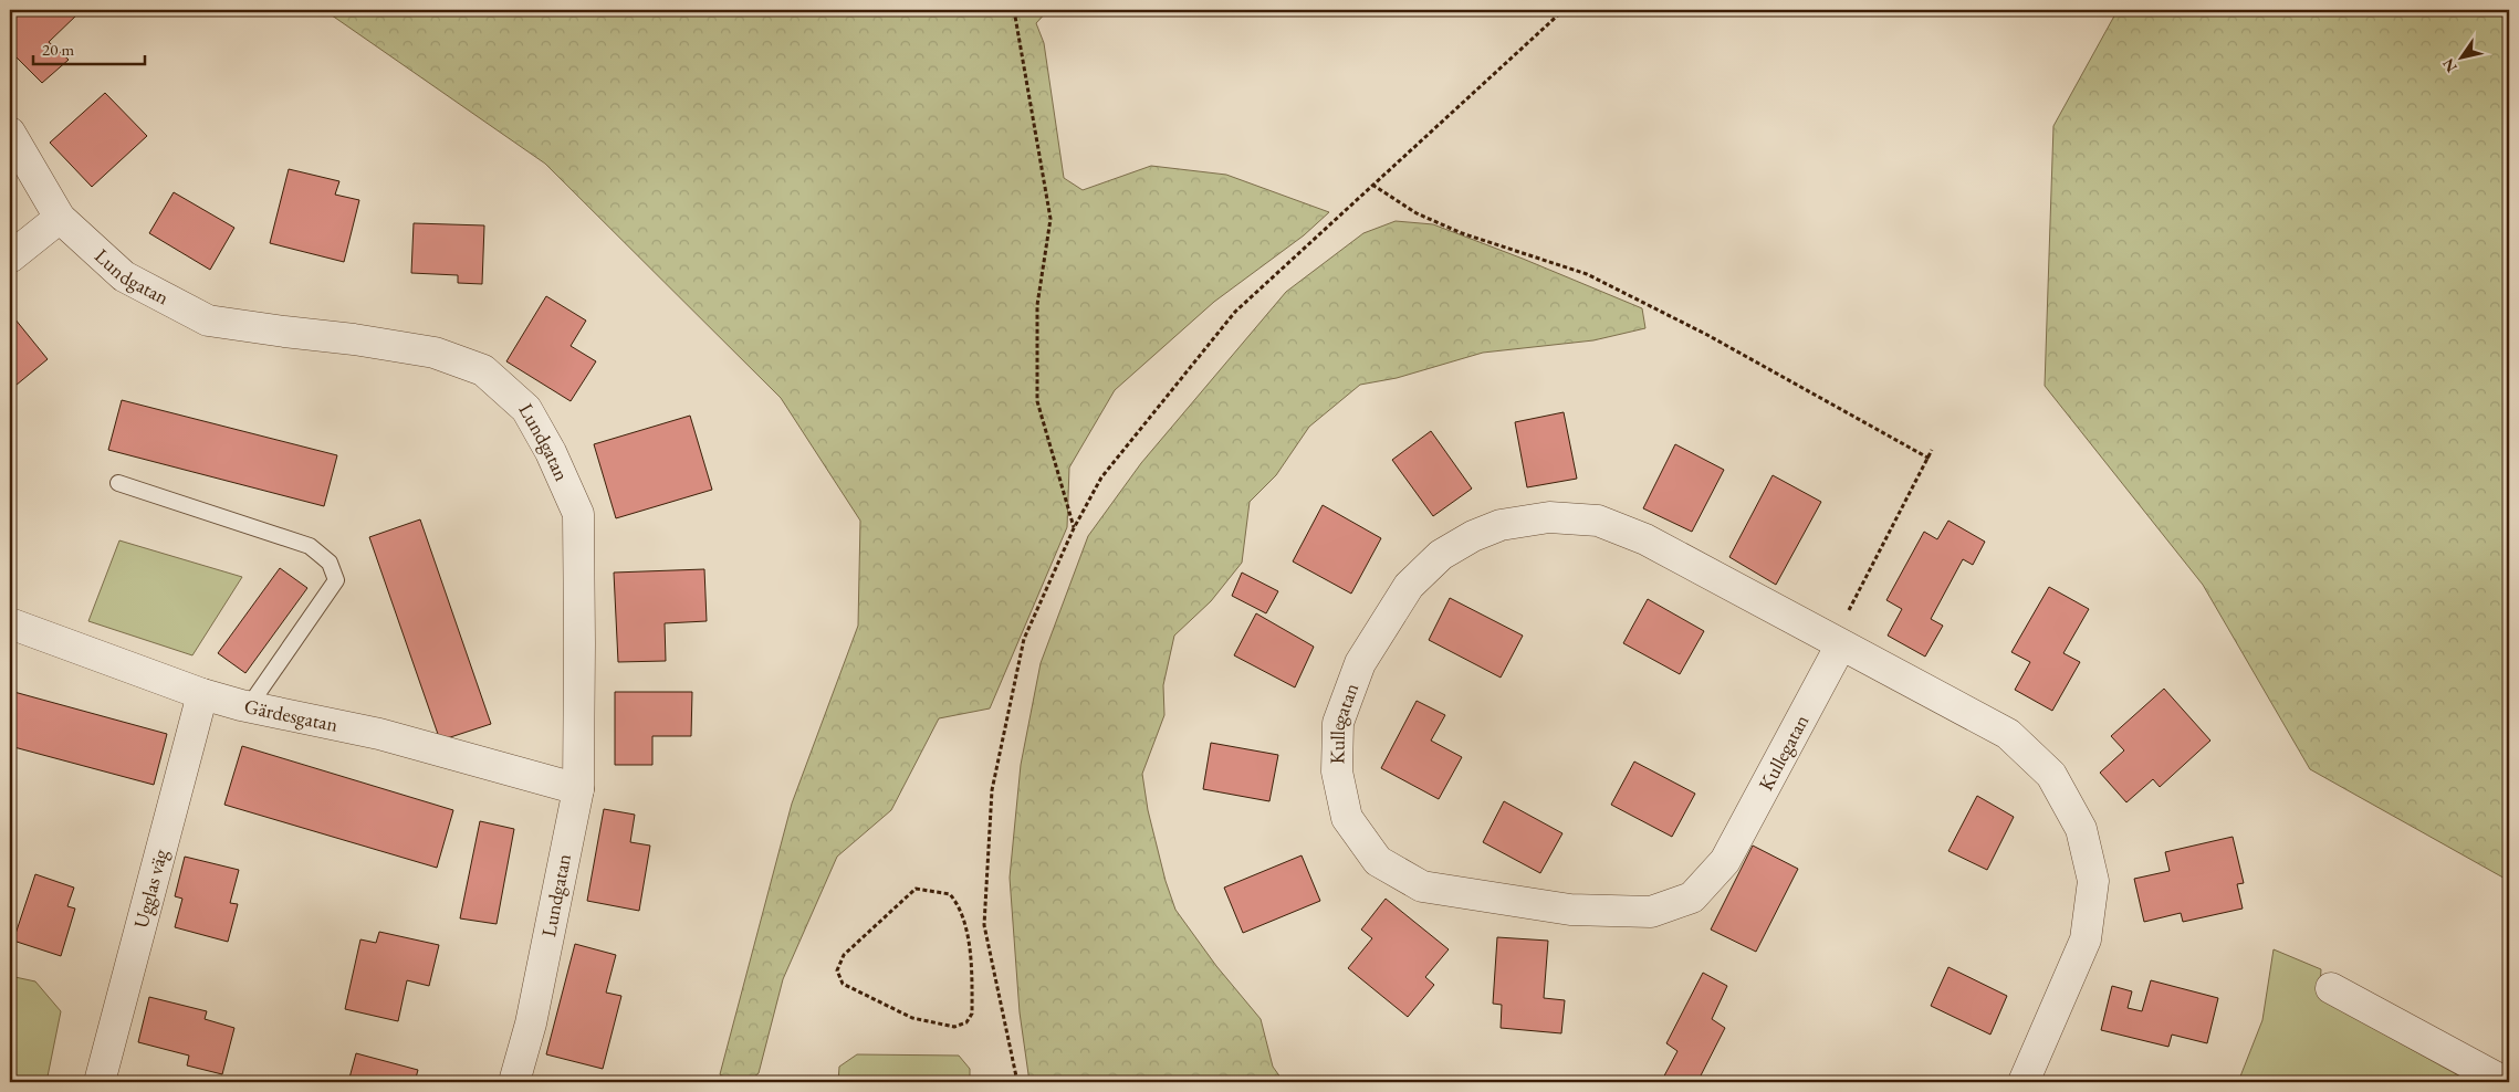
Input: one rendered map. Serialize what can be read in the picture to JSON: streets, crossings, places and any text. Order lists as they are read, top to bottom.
{
  "streets": {
    "street": [
      "Lundgatan",
      "Gärdesgatan",
      "Kullegatan",
      "Ugglas väg"
    ]
  },
  "crossings": [
    ["Lundgatan", "Gärdesgatan"],
    ["Gärdesgatan", "Ugglas väg"]
  ],
  "scale_bar": "20 m",
  "north": "bottom left"
}
